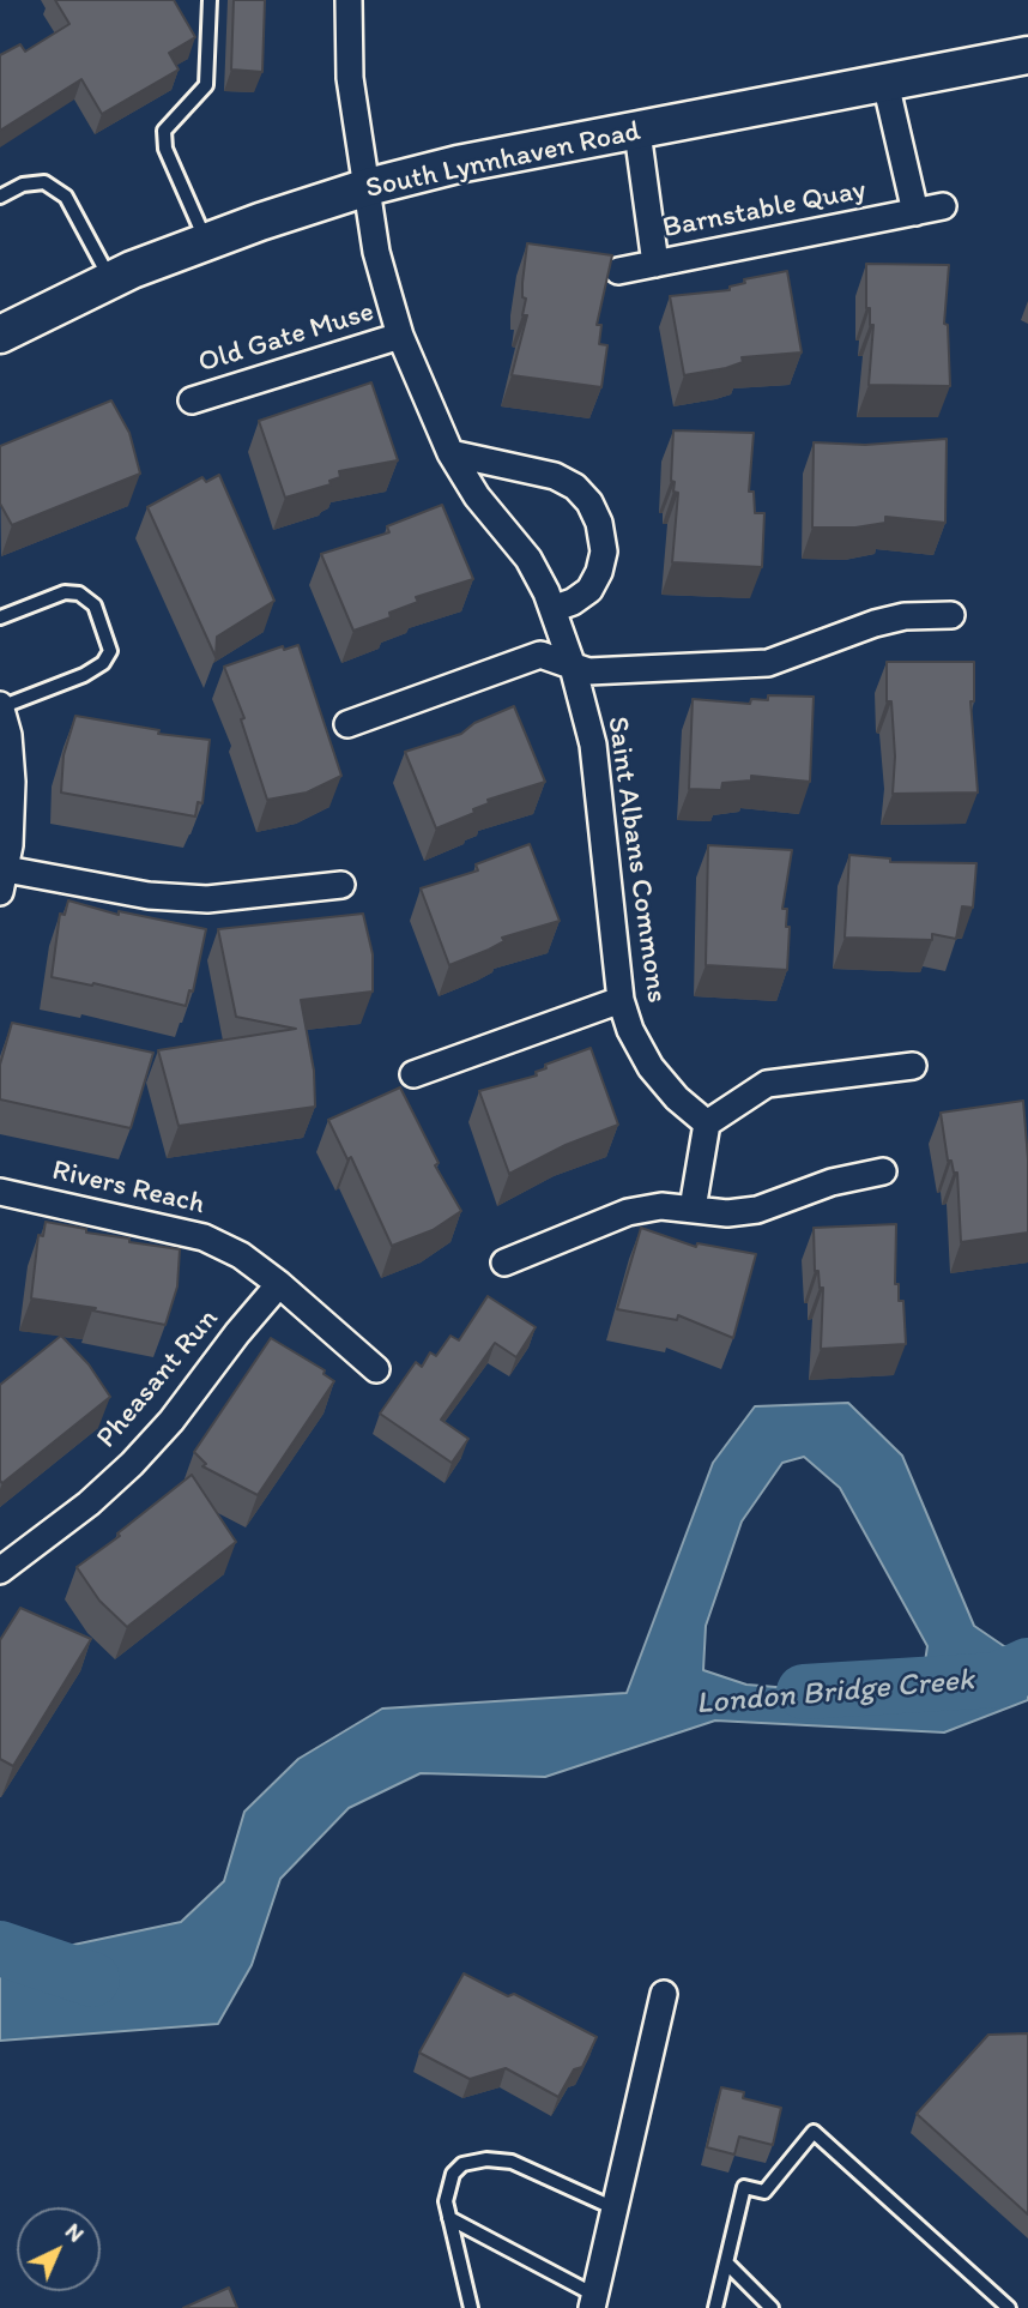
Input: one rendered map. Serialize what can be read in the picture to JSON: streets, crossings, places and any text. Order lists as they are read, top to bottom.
{
  "streets": {
    "street": [
      "South Lynnhaven Road",
      "Barnstable Quay",
      "Old Gate Muse",
      "Saint Albans Commons",
      "Rivers Reach",
      "Pheasant Run"
    ]
  },
  "crossings": [
    ["South Lynnhaven Road", "Barnstable Quay"],
    ["South Lynnhaven Road", "Saint Albans Commons"],
    ["Old Gate Muse", "Saint Albans Commons"],
    ["Rivers Reach", "Pheasant Run"]
  ],
  "water": ["London Bridge Creek"],
  "north": "top right"
}
